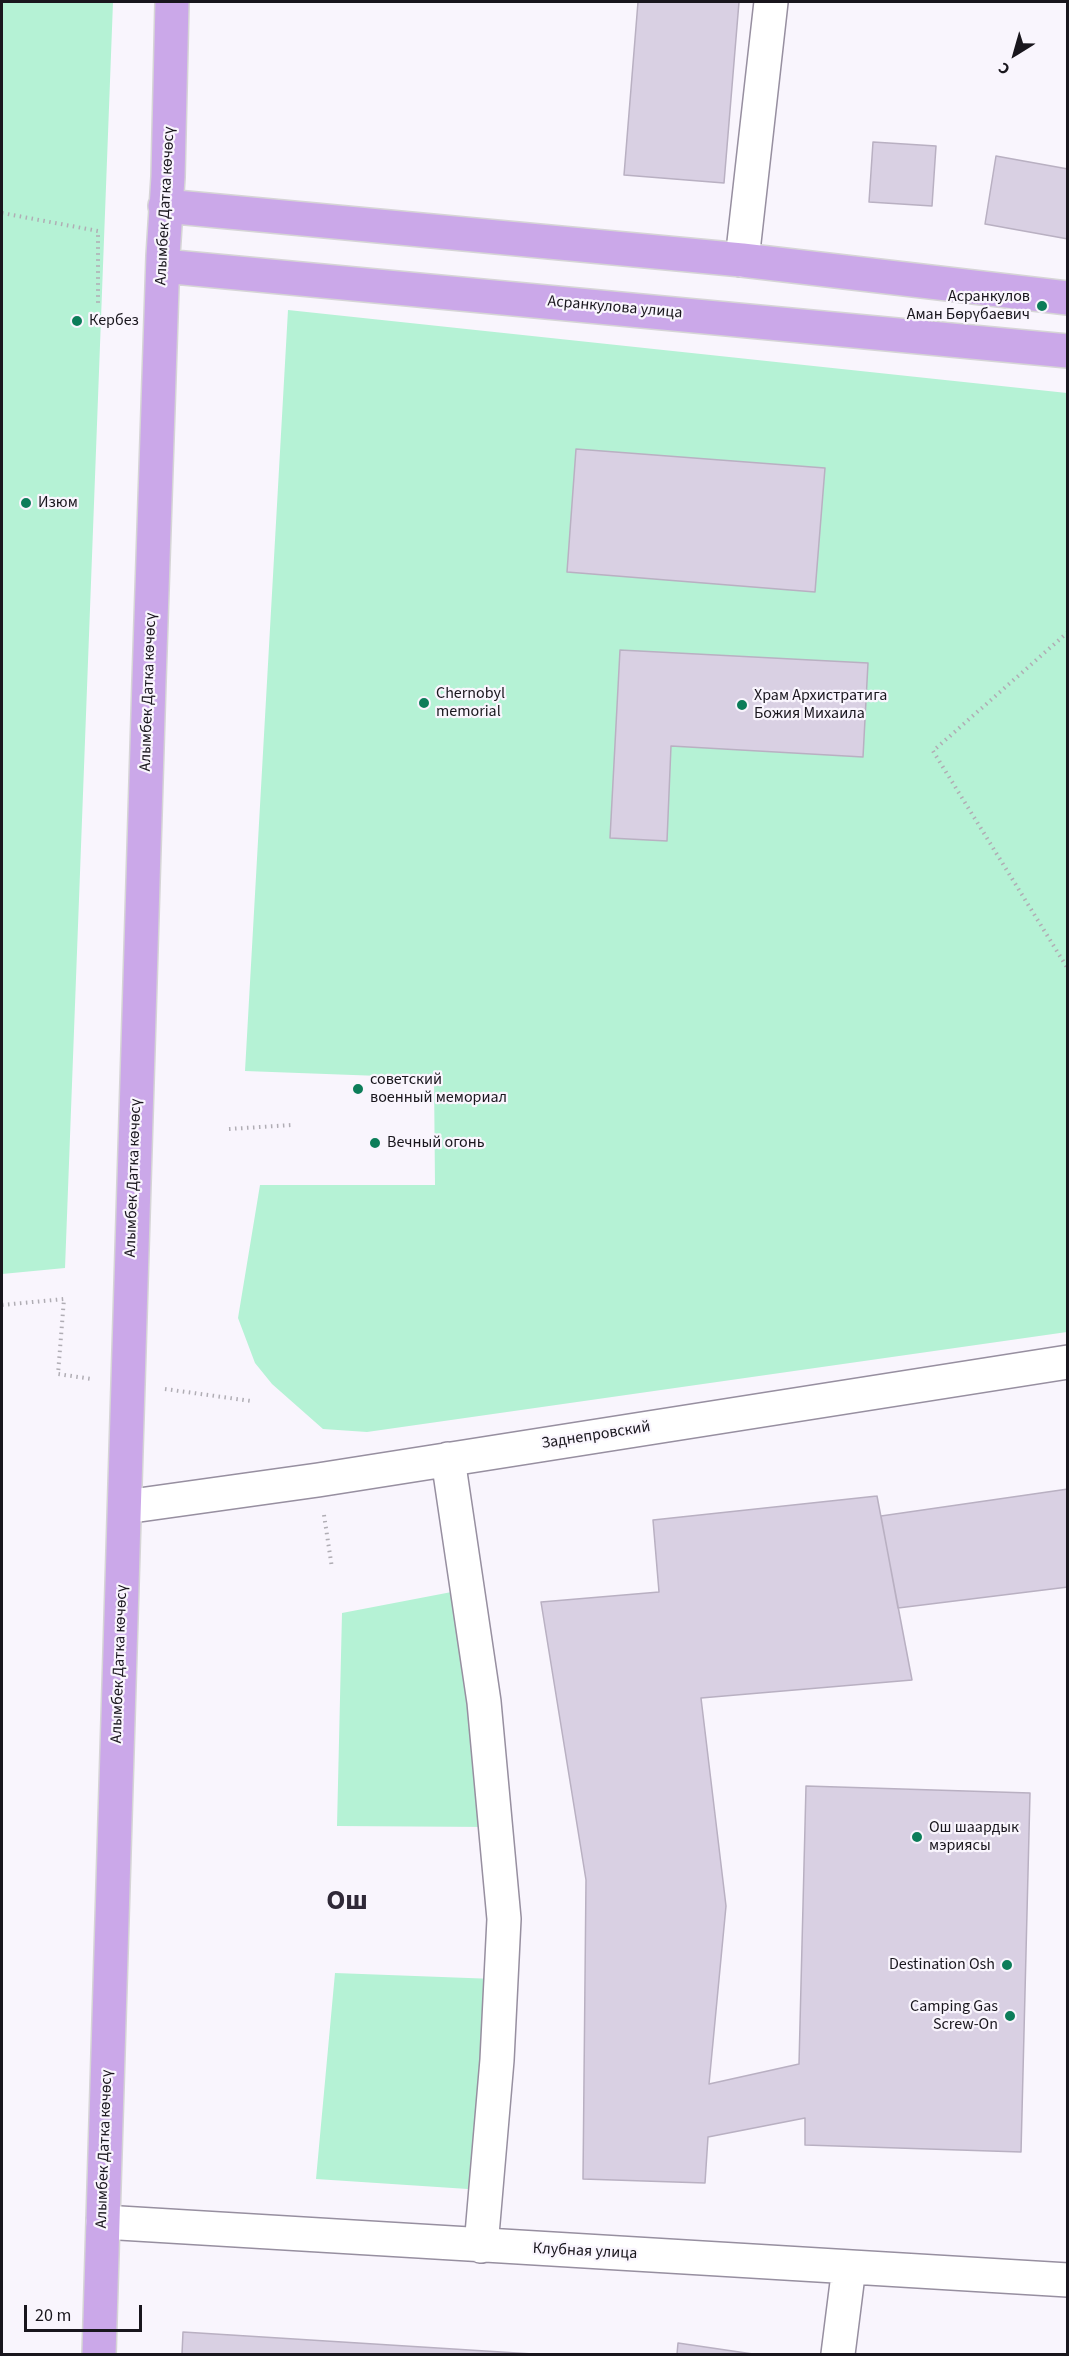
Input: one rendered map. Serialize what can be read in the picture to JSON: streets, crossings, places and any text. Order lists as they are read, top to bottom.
{
  "streets": {
    "main road": ["Алымбек Датка көчөсү", "Асранкулова улица"],
    "street": ["Заднепровский", "Клубная улица"]
  },
  "crossings": [
    ["Алымбек Датка көчөсү", "Асранкулова улица"],
    ["Алымбек Датка көчөсү", "Заднепровский"],
    ["Алымбек Датка көчөсү", "Клубная улица"]
  ],
  "districts": ["Ош"],
  "places": [
    "Асранкулов Аман Бөрүбаевич",
    "Кербез",
    "Изюм",
    "Chernobyl memorial",
    "Храм Архистратига Божия Михаила",
    "советский военный мемориал",
    "Вечный огонь",
    "Ош шаардык мэриясы",
    "Destination Osh",
    "Camping Gas Screw-On"
  ],
  "scale_bar": "20 m",
  "north": "bottom left"
}
